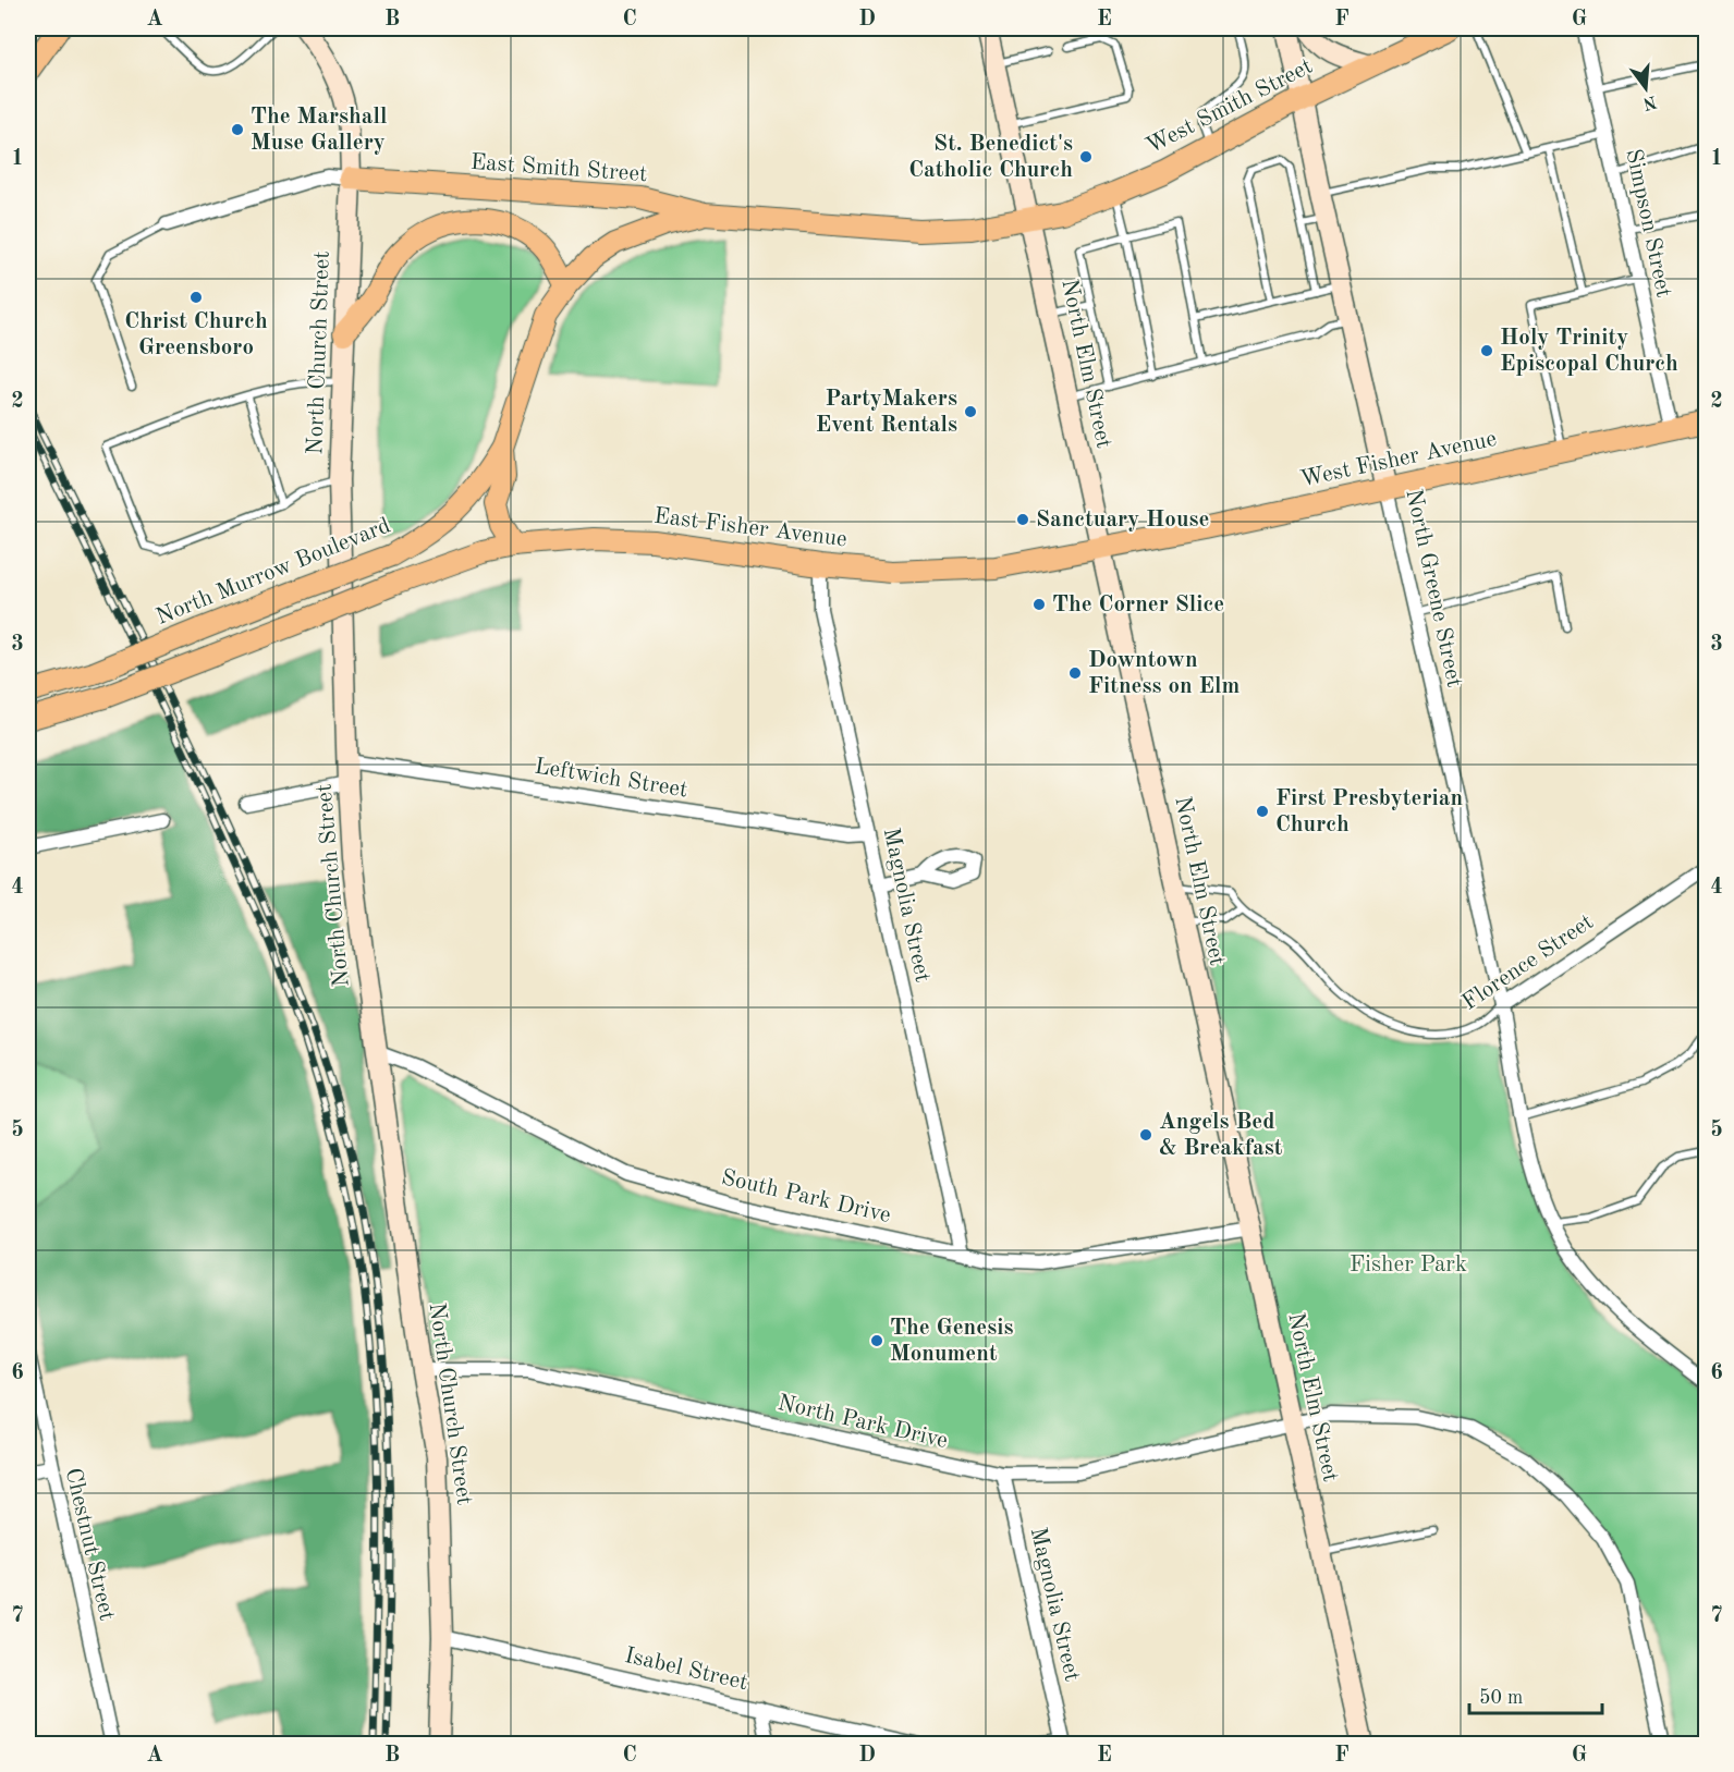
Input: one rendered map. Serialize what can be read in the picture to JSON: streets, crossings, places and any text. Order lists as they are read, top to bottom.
{
  "streets": {
    "main road": [
      "West Smith Street",
      "East Smith Street",
      "West Fisher Avenue",
      "East Fisher Avenue",
      "North Murrow Boulevard"
    ],
    "street": [
      "Simpson Street",
      "North Church Street",
      "North Elm Street",
      "North Greene Street",
      "Leftwich Street",
      "Magnolia Street",
      "Florence Street",
      "South Park Drive",
      "North Park Drive",
      "Chestnut Street",
      "Isabel Street"
    ]
  },
  "crossings": [
    ["West Smith Street", "East Smith Street"],
    ["West Smith Street", "North Elm Street"],
    ["West Smith Street", "North Greene Street"],
    ["East Smith Street", "North Church Street"],
    ["East Smith Street", "North Elm Street"],
    ["Simpson Street", "West Fisher Avenue"],
    ["North Church Street", "Leftwich Street"],
    ["North Church Street", "South Park Drive"],
    ["North Church Street", "North Park Drive"],
    ["North Church Street", "Isabel Street"],
    ["North Elm Street", "West Fisher Avenue"],
    ["North Elm Street", "East Fisher Avenue"],
    ["North Elm Street", "Florence Street"],
    ["North Elm Street", "South Park Drive"],
    ["North Elm Street", "North Park Drive"],
    ["West Fisher Avenue", "East Fisher Avenue"],
    ["West Fisher Avenue", "North Greene Street"],
    ["East Fisher Avenue", "Magnolia Street"],
    ["North Greene Street", "Florence Street"],
    ["Leftwich Street", "Magnolia Street"],
    ["Magnolia Street", "South Park Drive"],
    ["Magnolia Street", "North Park Drive"]
  ],
  "parks": ["Fisher Park"],
  "places": [
    "The Marshall Muse Gallery",
    "St. Benedict's Catholic Church",
    "Christ Church Greensboro",
    "Holy Trinity Episcopal Church",
    "PartyMakers Event Rentals",
    "Sanctuary House",
    "The Corner Slice",
    "Downtown Fitness on Elm",
    "First Presbyterian Church",
    "Angels Bed & Breakfast",
    "The Genesis Monument"
  ],
  "scale_bar": "50 m",
  "north": "bottom",
  "grid": {
    "columns": [
      "A",
      "B",
      "C",
      "D",
      "E",
      "F",
      "G"
    ],
    "rows": [
      "1",
      "2",
      "3",
      "4",
      "5",
      "6",
      "7"
    ]
  }
}
